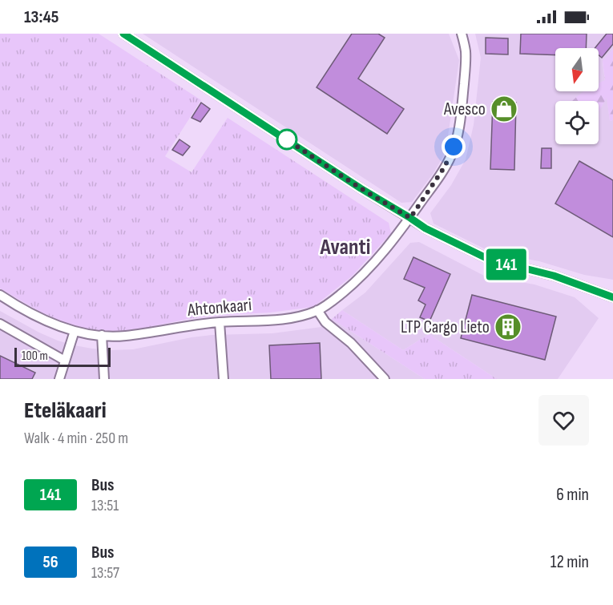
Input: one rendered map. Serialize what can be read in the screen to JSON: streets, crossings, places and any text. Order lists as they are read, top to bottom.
{
  "streets": {
    "street": ["Ahtonkaari"]
  },
  "districts": ["Avanti"],
  "places": {
    "shop": ["Avesco"],
    "building": ["LTP Cargo Lieto"]
  },
  "lines": ["bus line 141"],
  "scale_bar": "100 m",
  "north": "bottom",
  "page": {
    "status": "13:45",
    "on_map": "141",
    "scale": "100 m",
    "heading": ["Eteläkaari", "Walk · 4 min · 250 m"],
    "list": [
      {
        "mark": "141",
        "name": "Bus",
        "note": "13:51",
        "value": "6 min"
      },
      {
        "mark": "56",
        "name": "Bus",
        "note": "13:57",
        "value": "12 min"
      }
    ]
  }
}
